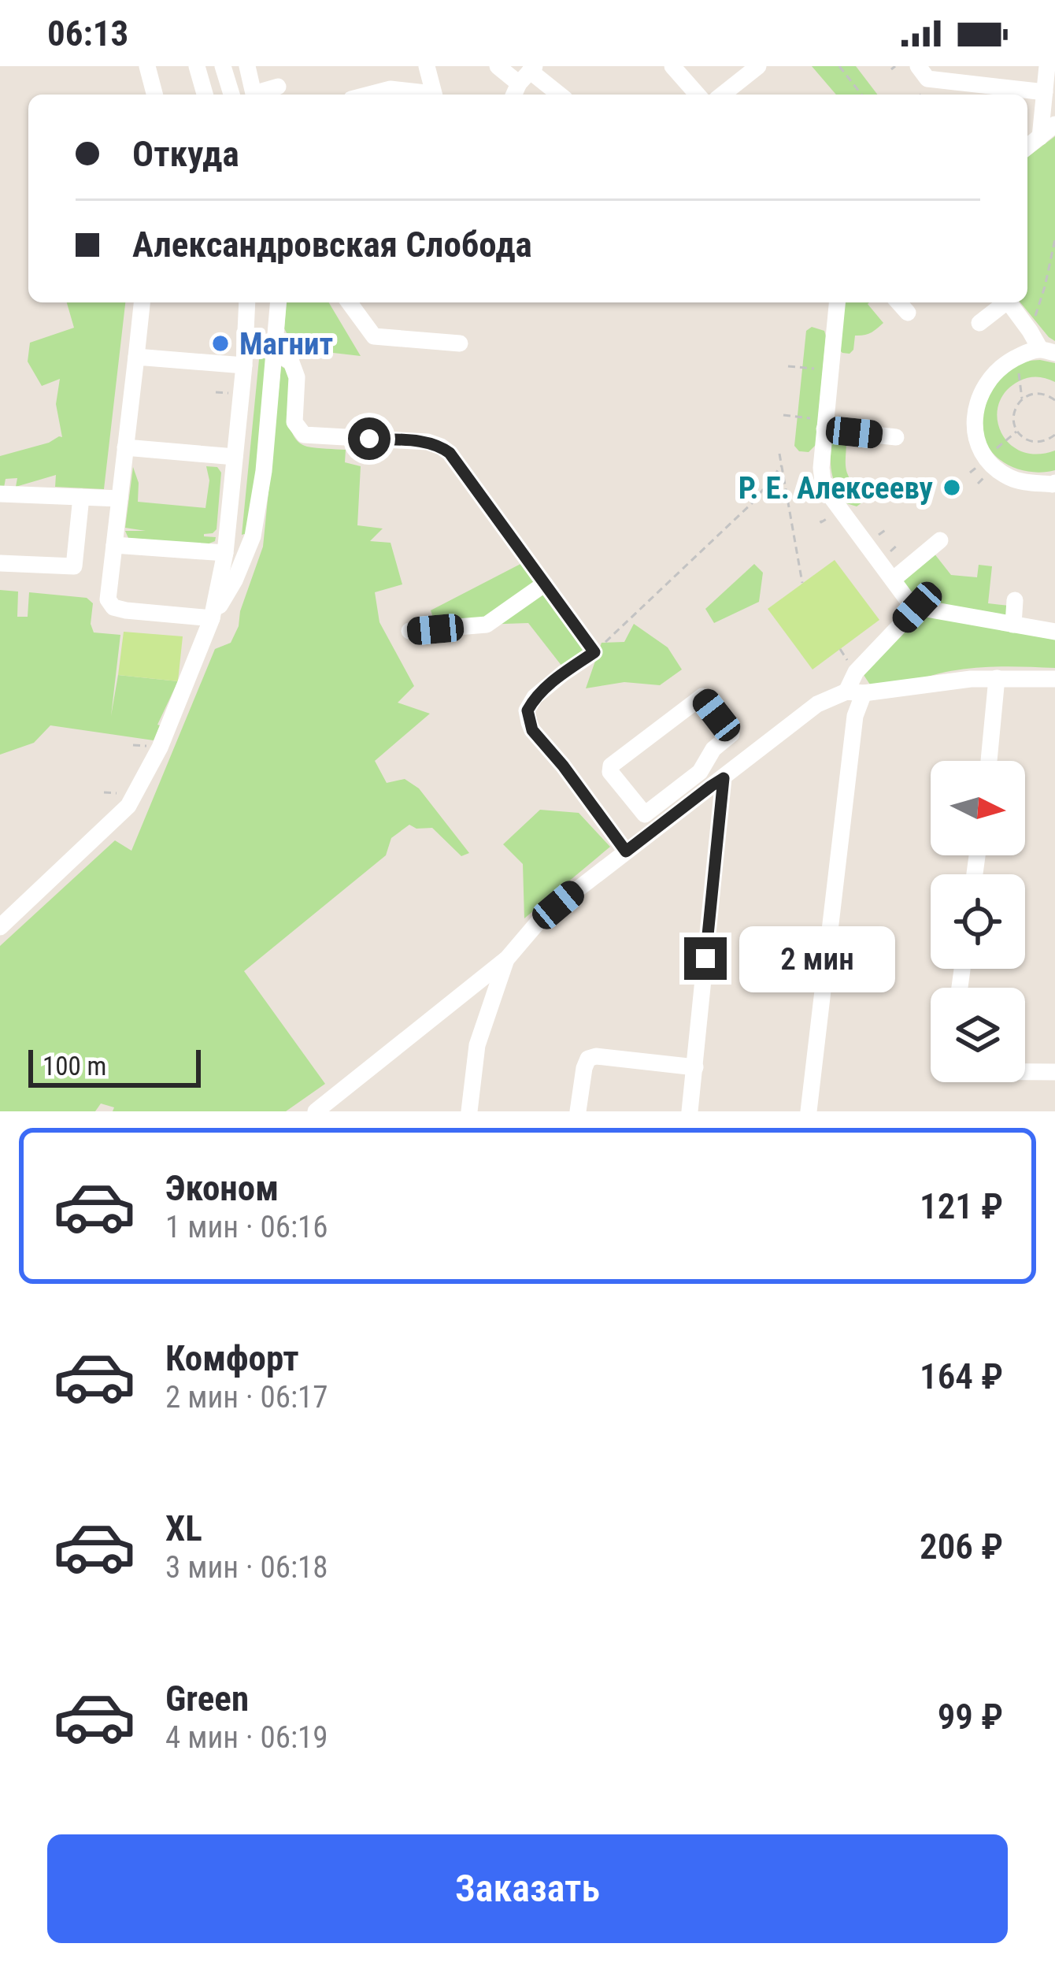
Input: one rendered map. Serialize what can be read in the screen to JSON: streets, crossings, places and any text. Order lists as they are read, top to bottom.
{
  "places": ["Магнит", "Р. Е. Алексееву"],
  "scale_bar": "100 m",
  "north": "right",
  "page": {
    "status": "06:13",
    "banner": ["Откуда", "Александровская Слобода"],
    "bubble": "2 мин",
    "scale": "100 m",
    "list": [
      {
        "name": "Эконом",
        "note": "1 мин · 06:16",
        "value": "121 ₽"
      },
      {
        "name": "Комфорт",
        "note": "2 мин · 06:17",
        "value": "164 ₽"
      },
      {
        "name": "XL",
        "note": "3 мин · 06:18",
        "value": "206 ₽"
      },
      {
        "name": "Green",
        "note": "4 мин · 06:19",
        "value": "99 ₽"
      }
    ],
    "buttons": "Заказать"
  }
}
